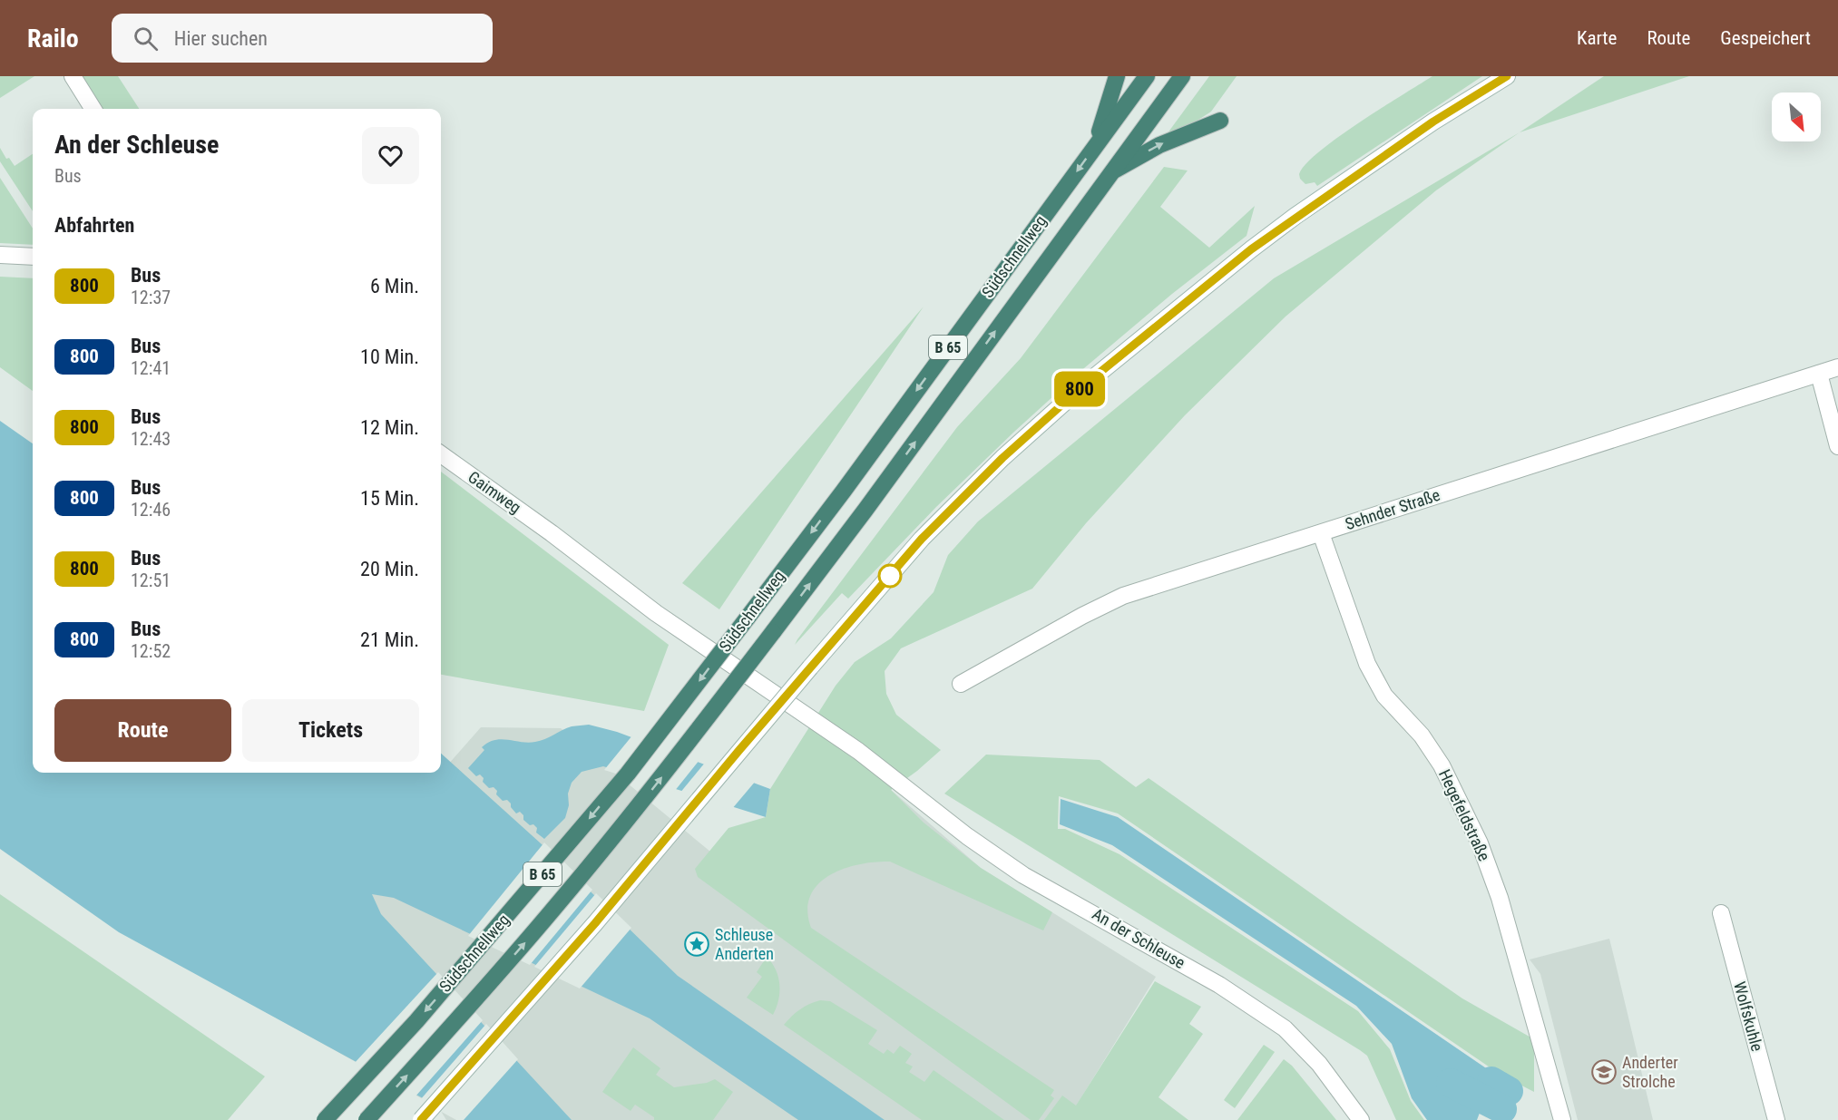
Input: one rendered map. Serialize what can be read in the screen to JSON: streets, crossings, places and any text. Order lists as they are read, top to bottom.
{
  "streets": {
    "highway": ["Südschnellweg", "B 65"],
    "street": [
      "Gaimweg",
      "Sehnder Straße",
      "Hegefeldstraße",
      "An der Schleuse",
      "Wolfskuhle"
    ]
  },
  "crossings": [
    ["Gaimweg", "An der Schleuse"],
    ["Sehnder Straße", "Hegefeldstraße"]
  ],
  "places": {
    "place": ["Schleuse Anderten"],
    "school or university": ["Anderter Strolche"]
  },
  "lines": ["bus line 800"],
  "north": "bottom right",
  "page": {
    "header": "Railo",
    "search": "Hier suchen",
    "nav": ["Karte", "Route", "Gespeichert"],
    "on_map": "800",
    "heading": [
      ["An der Schleuse", "Bus"],
      "Abfahrten"
    ],
    "list": [
      {
        "mark": "800",
        "name": "Bus",
        "note": "12:37",
        "value": "6 Min."
      },
      {
        "mark": "800",
        "name": "Bus",
        "note": "12:41",
        "value": "10 Min."
      },
      {
        "mark": "800",
        "name": "Bus",
        "note": "12:43",
        "value": "12 Min."
      },
      {
        "mark": "800",
        "name": "Bus",
        "note": "12:46",
        "value": "15 Min."
      },
      {
        "mark": "800",
        "name": "Bus",
        "note": "12:51",
        "value": "20 Min."
      },
      {
        "mark": "800",
        "name": "Bus",
        "note": "12:52",
        "value": "21 Min."
      }
    ],
    "buttons": ["Route", "Tickets"]
  }
}
